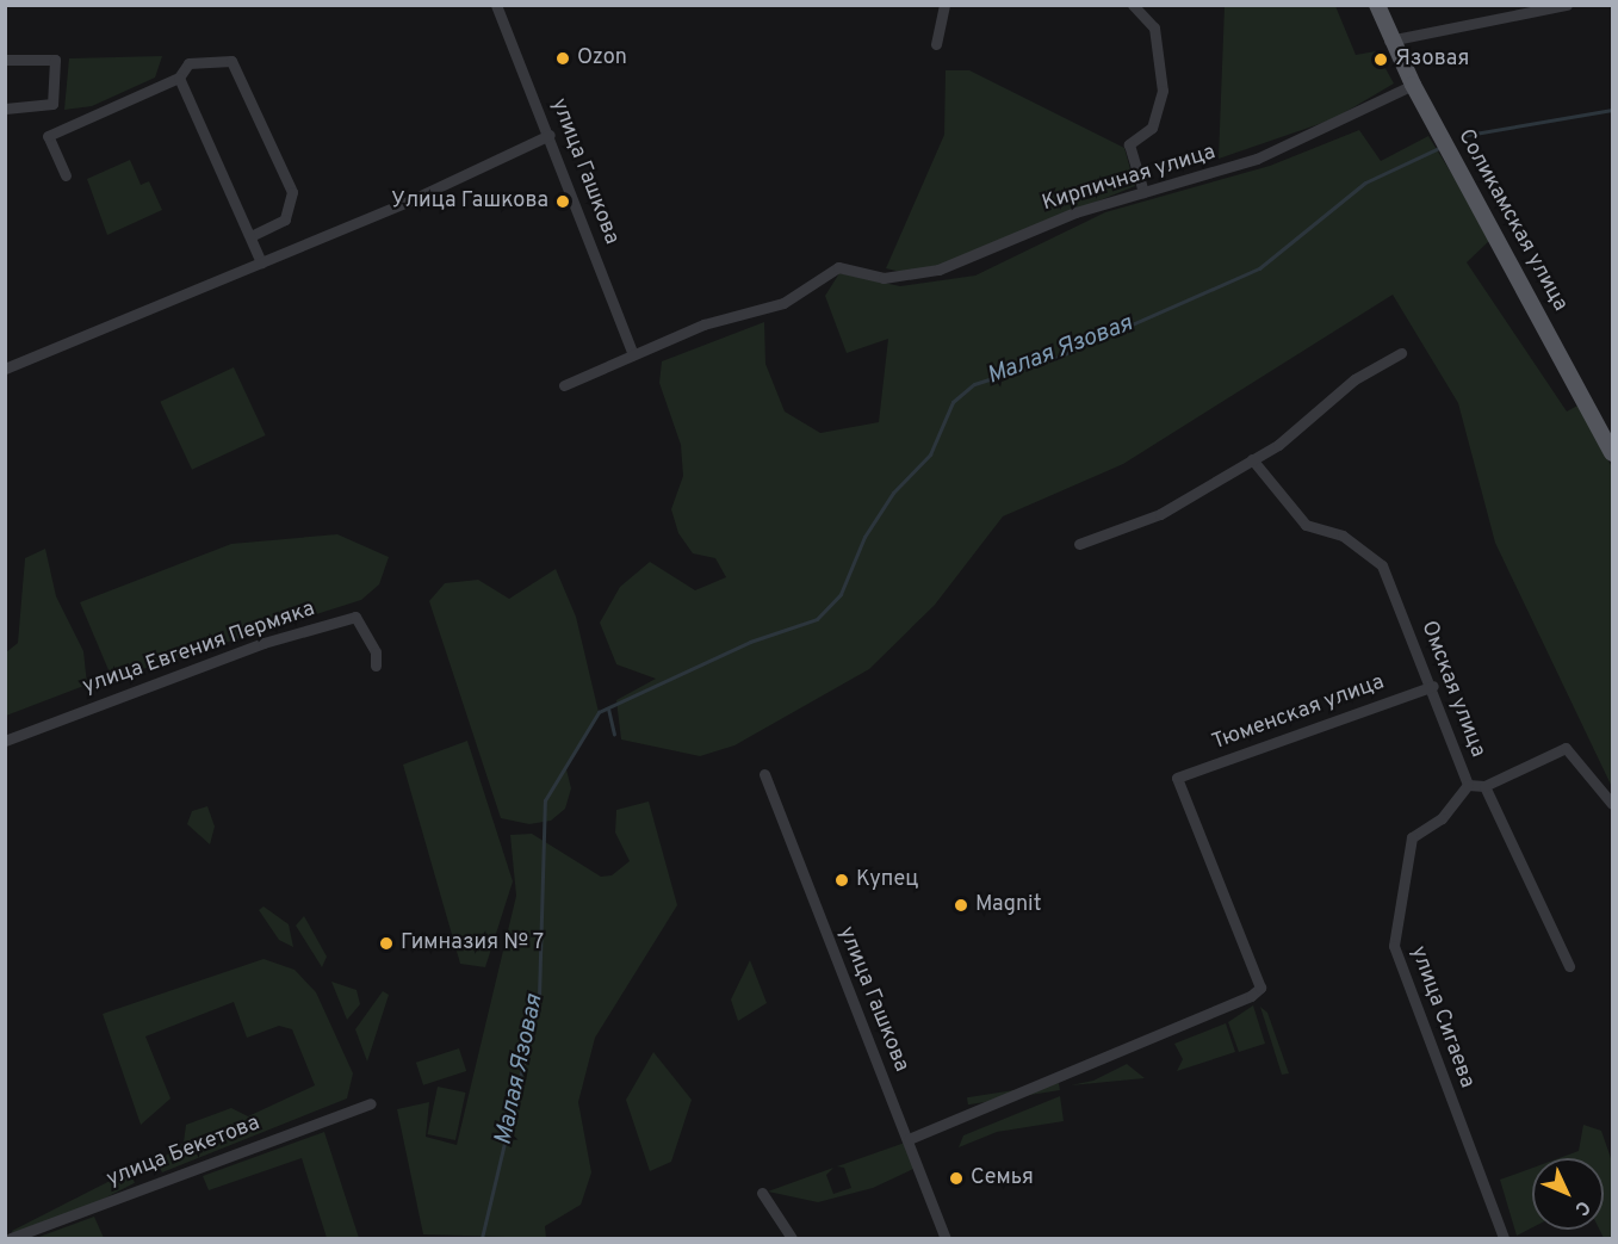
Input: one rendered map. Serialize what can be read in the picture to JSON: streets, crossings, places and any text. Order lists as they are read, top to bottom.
{
  "streets": {
    "main road": ["Соликамская улица"],
    "street": [
      "улица Гашкова",
      "Кирпичная улица",
      "улица Евгения Пермяка",
      "Омская улица",
      "Тюменская улица",
      "улица Сигаева",
      "улица Бекетова"
    ]
  },
  "crossings": [
    ["улица Гашкова", "Кирпичная улица"],
    ["улица Гашкова", "Тюменская улица"],
    ["Кирпичная улица", "Соликамская улица"],
    ["Омская улица", "Тюменская улица"],
    ["Омская улица", "улица Сигаева"]
  ],
  "water": ["Малая Язовая"],
  "places": [
    "Ozon",
    "Язовая",
    "Улица Гашкова",
    "Купец",
    "Magnit",
    "Гимназия № 7",
    "Семья"
  ],
  "north": "bottom right"
}
